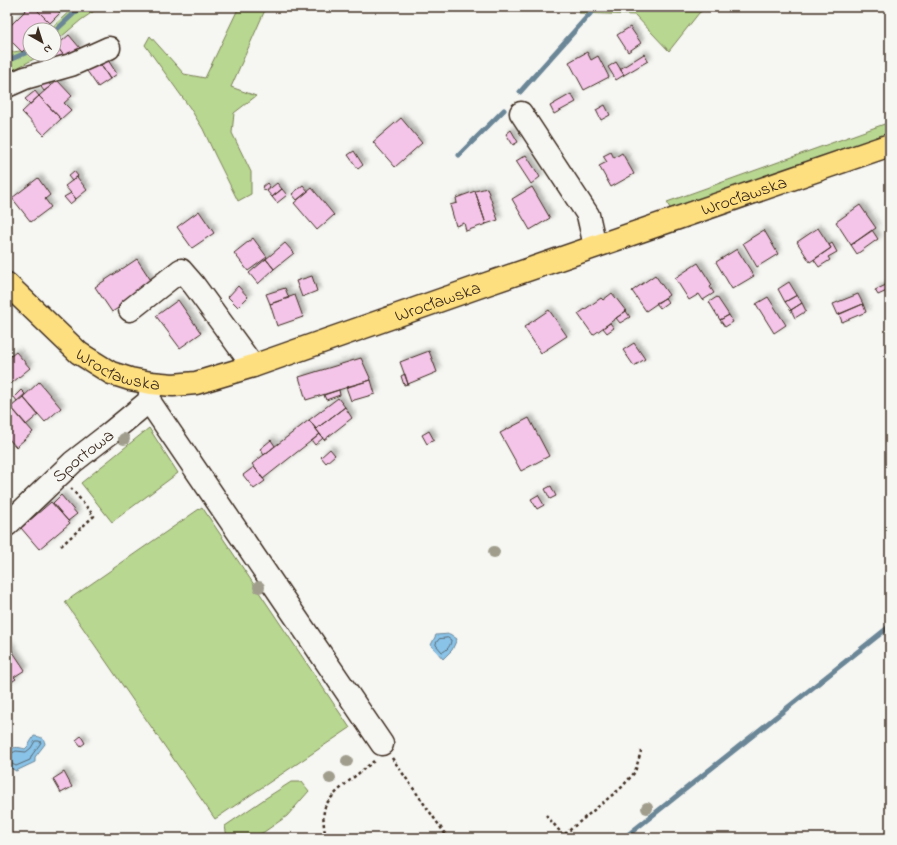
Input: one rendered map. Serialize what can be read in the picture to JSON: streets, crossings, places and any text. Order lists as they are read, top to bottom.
{
  "streets": {
    "main road": ["Wrocławska"],
    "street": ["Sportowa"]
  },
  "crossings": [
    ["Wrocławska", "Sportowa"]
  ],
  "north": "bottom right"
}
